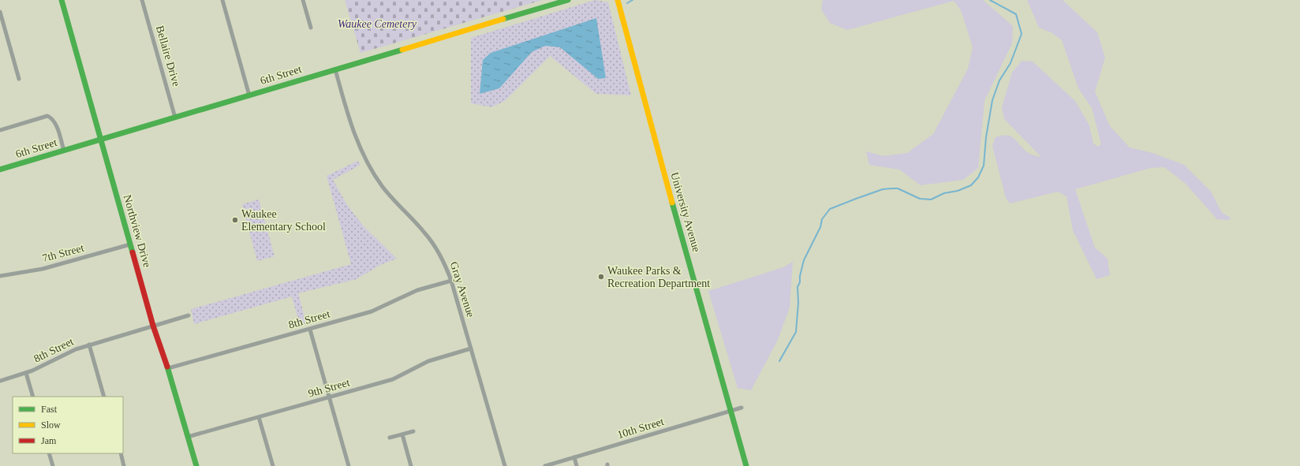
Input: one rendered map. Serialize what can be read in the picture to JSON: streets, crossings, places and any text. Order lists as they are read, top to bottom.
{
  "streets": {
    "street": [
      "Bellaire Drive",
      "6th Street",
      "University Avenue",
      "Northview Drive",
      "7th Street",
      "Gray Avenue",
      "8th Street",
      "9th Street",
      "10th Street"
    ]
  },
  "crossings": [
    ["Bellaire Drive", "6th Street"],
    ["6th Street", "Northview Drive"],
    ["6th Street", "Gray Avenue"],
    ["University Avenue", "10th Street"],
    ["Northview Drive", "7th Street"],
    ["Northview Drive", "8th Street"],
    ["Northview Drive", "9th Street"],
    ["Gray Avenue", "8th Street"],
    ["Gray Avenue", "9th Street"]
  ],
  "parks": ["Waukee Cemetery"],
  "places": ["Waukee Elementary School", "Waukee Parks & Recreation Department"],
  "legend": ["Fast", "Slow", "Jam"]
}
